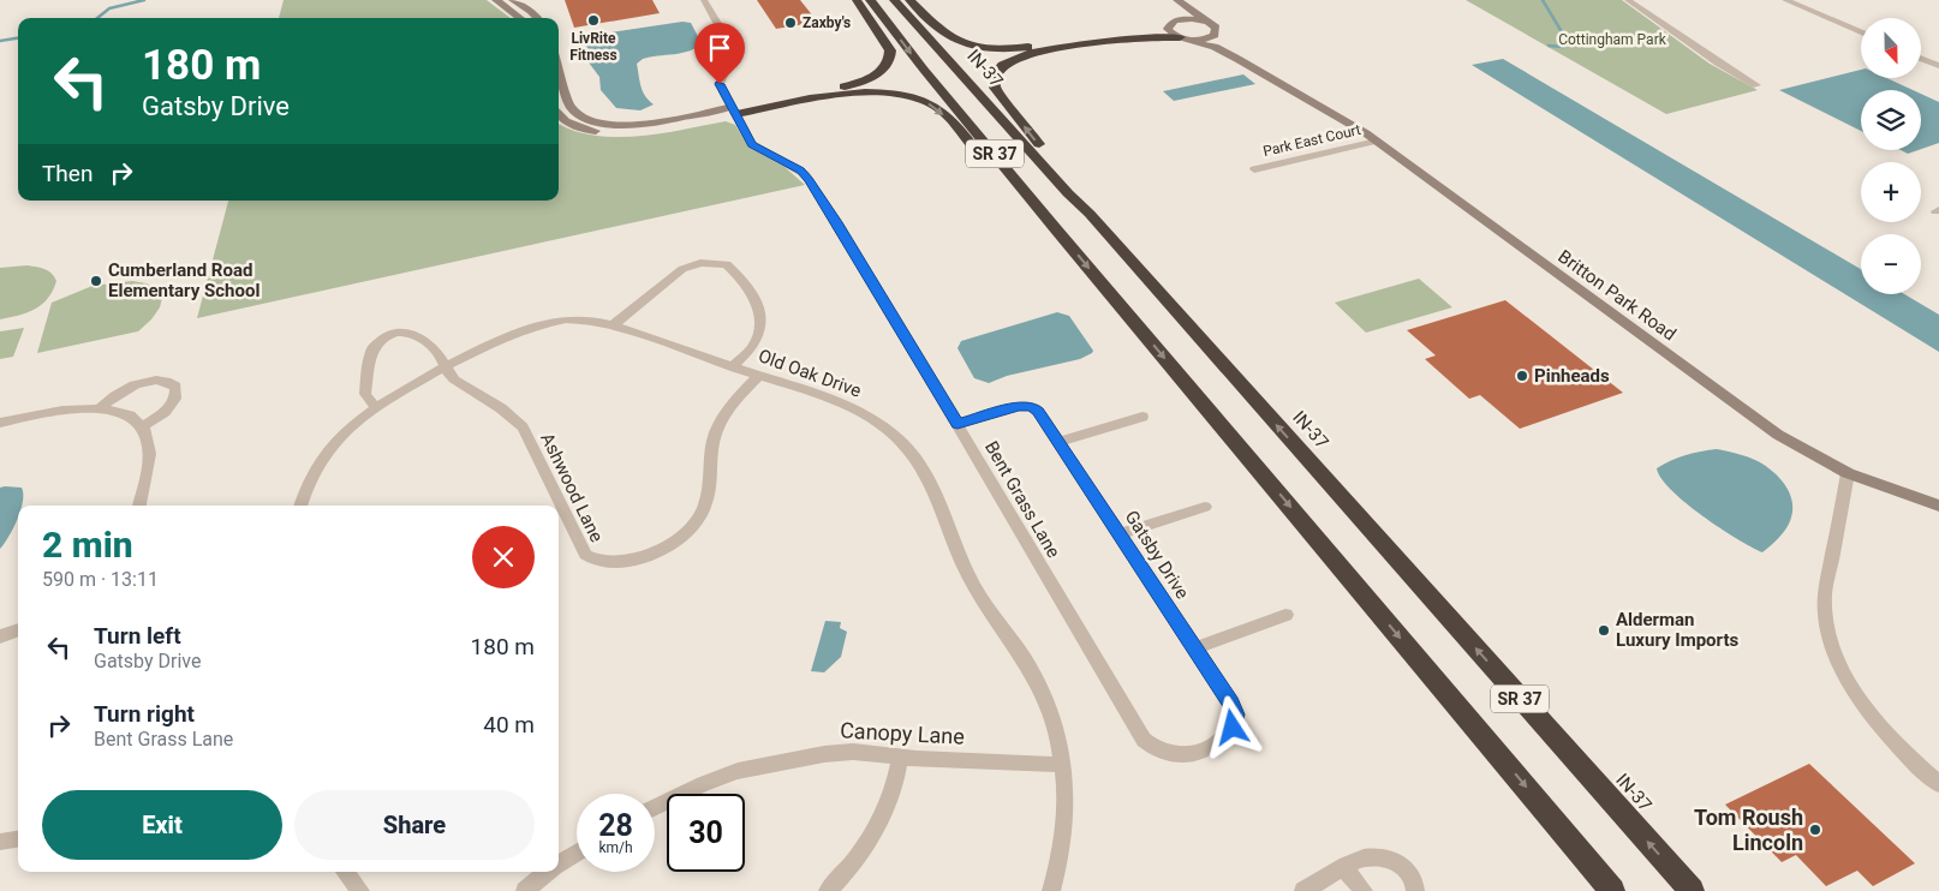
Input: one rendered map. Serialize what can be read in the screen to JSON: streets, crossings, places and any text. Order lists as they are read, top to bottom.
{
  "streets": {
    "highway": ["IN-37", "SR 37"],
    "street": [
      "Park East Court",
      "Britton Park Road",
      "Old Oak Drive",
      "Ashwood Lane",
      "Bent Grass Lane",
      "Gatsby Drive",
      "Canopy Lane"
    ]
  },
  "crossings": [
    ["Park East Court", "Britton Park Road"],
    ["Old Oak Drive", "Ashwood Lane"],
    ["Old Oak Drive", "Canopy Lane"],
    ["Bent Grass Lane", "Gatsby Drive"]
  ],
  "parks": ["Cottingham Park"],
  "places": [
    "LivRite Fitness",
    "Zaxby's",
    "Cumberland Road Elementary School",
    "Pinheads",
    "Alderman Luxury Imports",
    "Tom Roush Lincoln"
  ],
  "north": "bottom",
  "page": {
    "map_buttons": ["+", "−"],
    "turn": ["180 m", "Gatsby Drive"],
    "then": "Then",
    "heading": ["2 min", "590 m · 13:11"],
    "list": [
      {
        "name": "Turn left",
        "note": "Gatsby Drive",
        "value": "180 m"
      },
      {
        "name": "Turn right",
        "note": "Bent Grass Lane",
        "value": "40 m"
      }
    ],
    "buttons": ["Exit", "Share"],
    "speed": "28 km/h",
    "limit": "30"
  }
}
